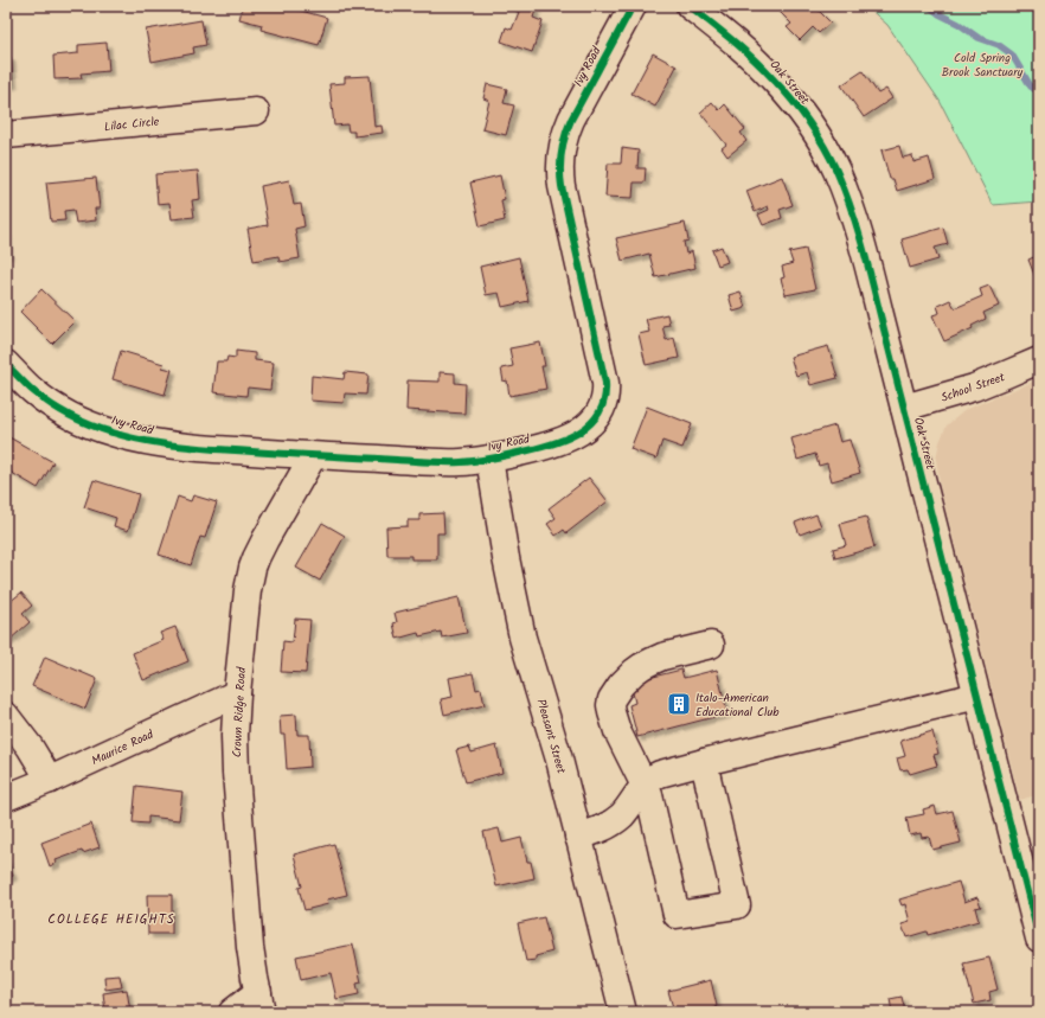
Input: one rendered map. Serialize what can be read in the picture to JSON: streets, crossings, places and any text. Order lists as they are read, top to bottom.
{
  "streets": {
    "street": [
      "Ivy Road",
      "Oak Street",
      "Lilac Circle",
      "School Street",
      "Crown Ridge Road",
      "Pleasant Street",
      "Maurice Road"
    ]
  },
  "crossings": [
    ["Ivy Road", "Crown Ridge Road"],
    ["Ivy Road", "Pleasant Street"],
    ["Oak Street", "School Street"],
    ["Crown Ridge Road", "Maurice Road"]
  ],
  "districts": ["COLLEGE HEIGHTS"],
  "parks": ["Cold Spring Brook Sanctuary"],
  "places": {
    "building": ["Italo-American Educational Club"]
  }
}
